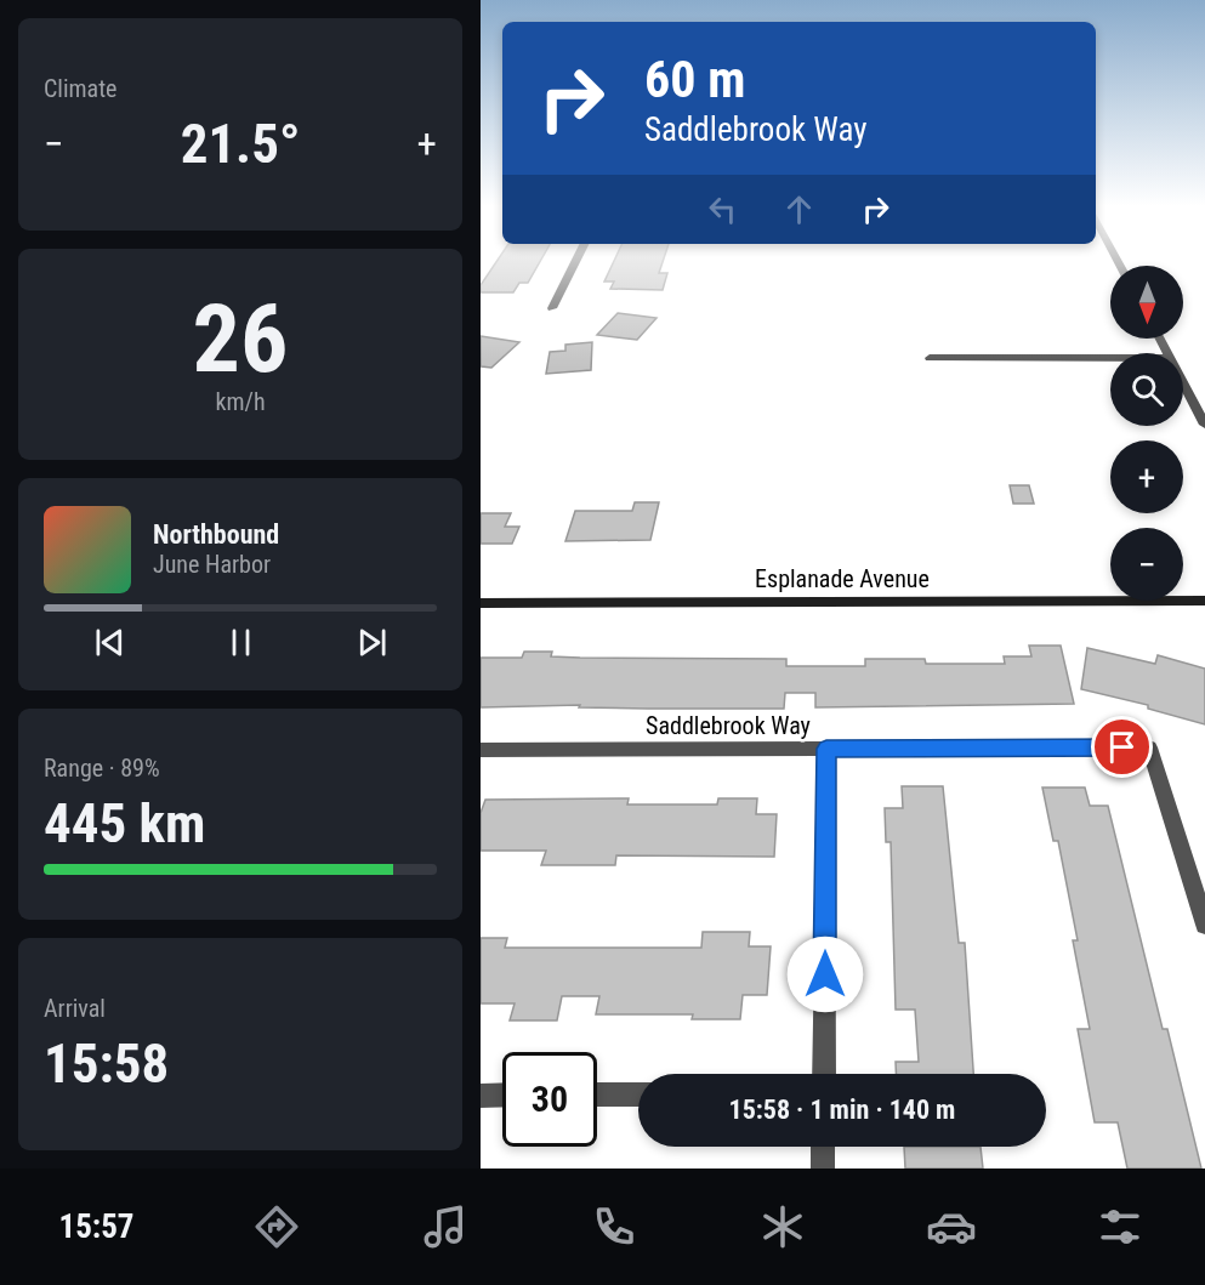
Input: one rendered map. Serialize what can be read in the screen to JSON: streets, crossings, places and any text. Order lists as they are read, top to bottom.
{
  "streets": {
    "main road": ["Esplanade Avenue"],
    "street": ["Saddlebrook Way"]
  },
  "north": "bottom",
  "page": {
    "tile": [
      "Climate",
      ["26", "km/h"],
      ["Range · 89%", "445 km"],
      ["Arrival", "15:58"]
    ],
    "turn": ["60 m", "Saddlebrook Way"],
    "heat": ["−", "21.5°", "+"],
    "map_buttons": ["+", "−"],
    "song": ["Northbound", "June Harbor"],
    "limit": "30",
    "trip": "15:58 · 1 min · 140 m",
    "tabs": "15:57"
  }
}
